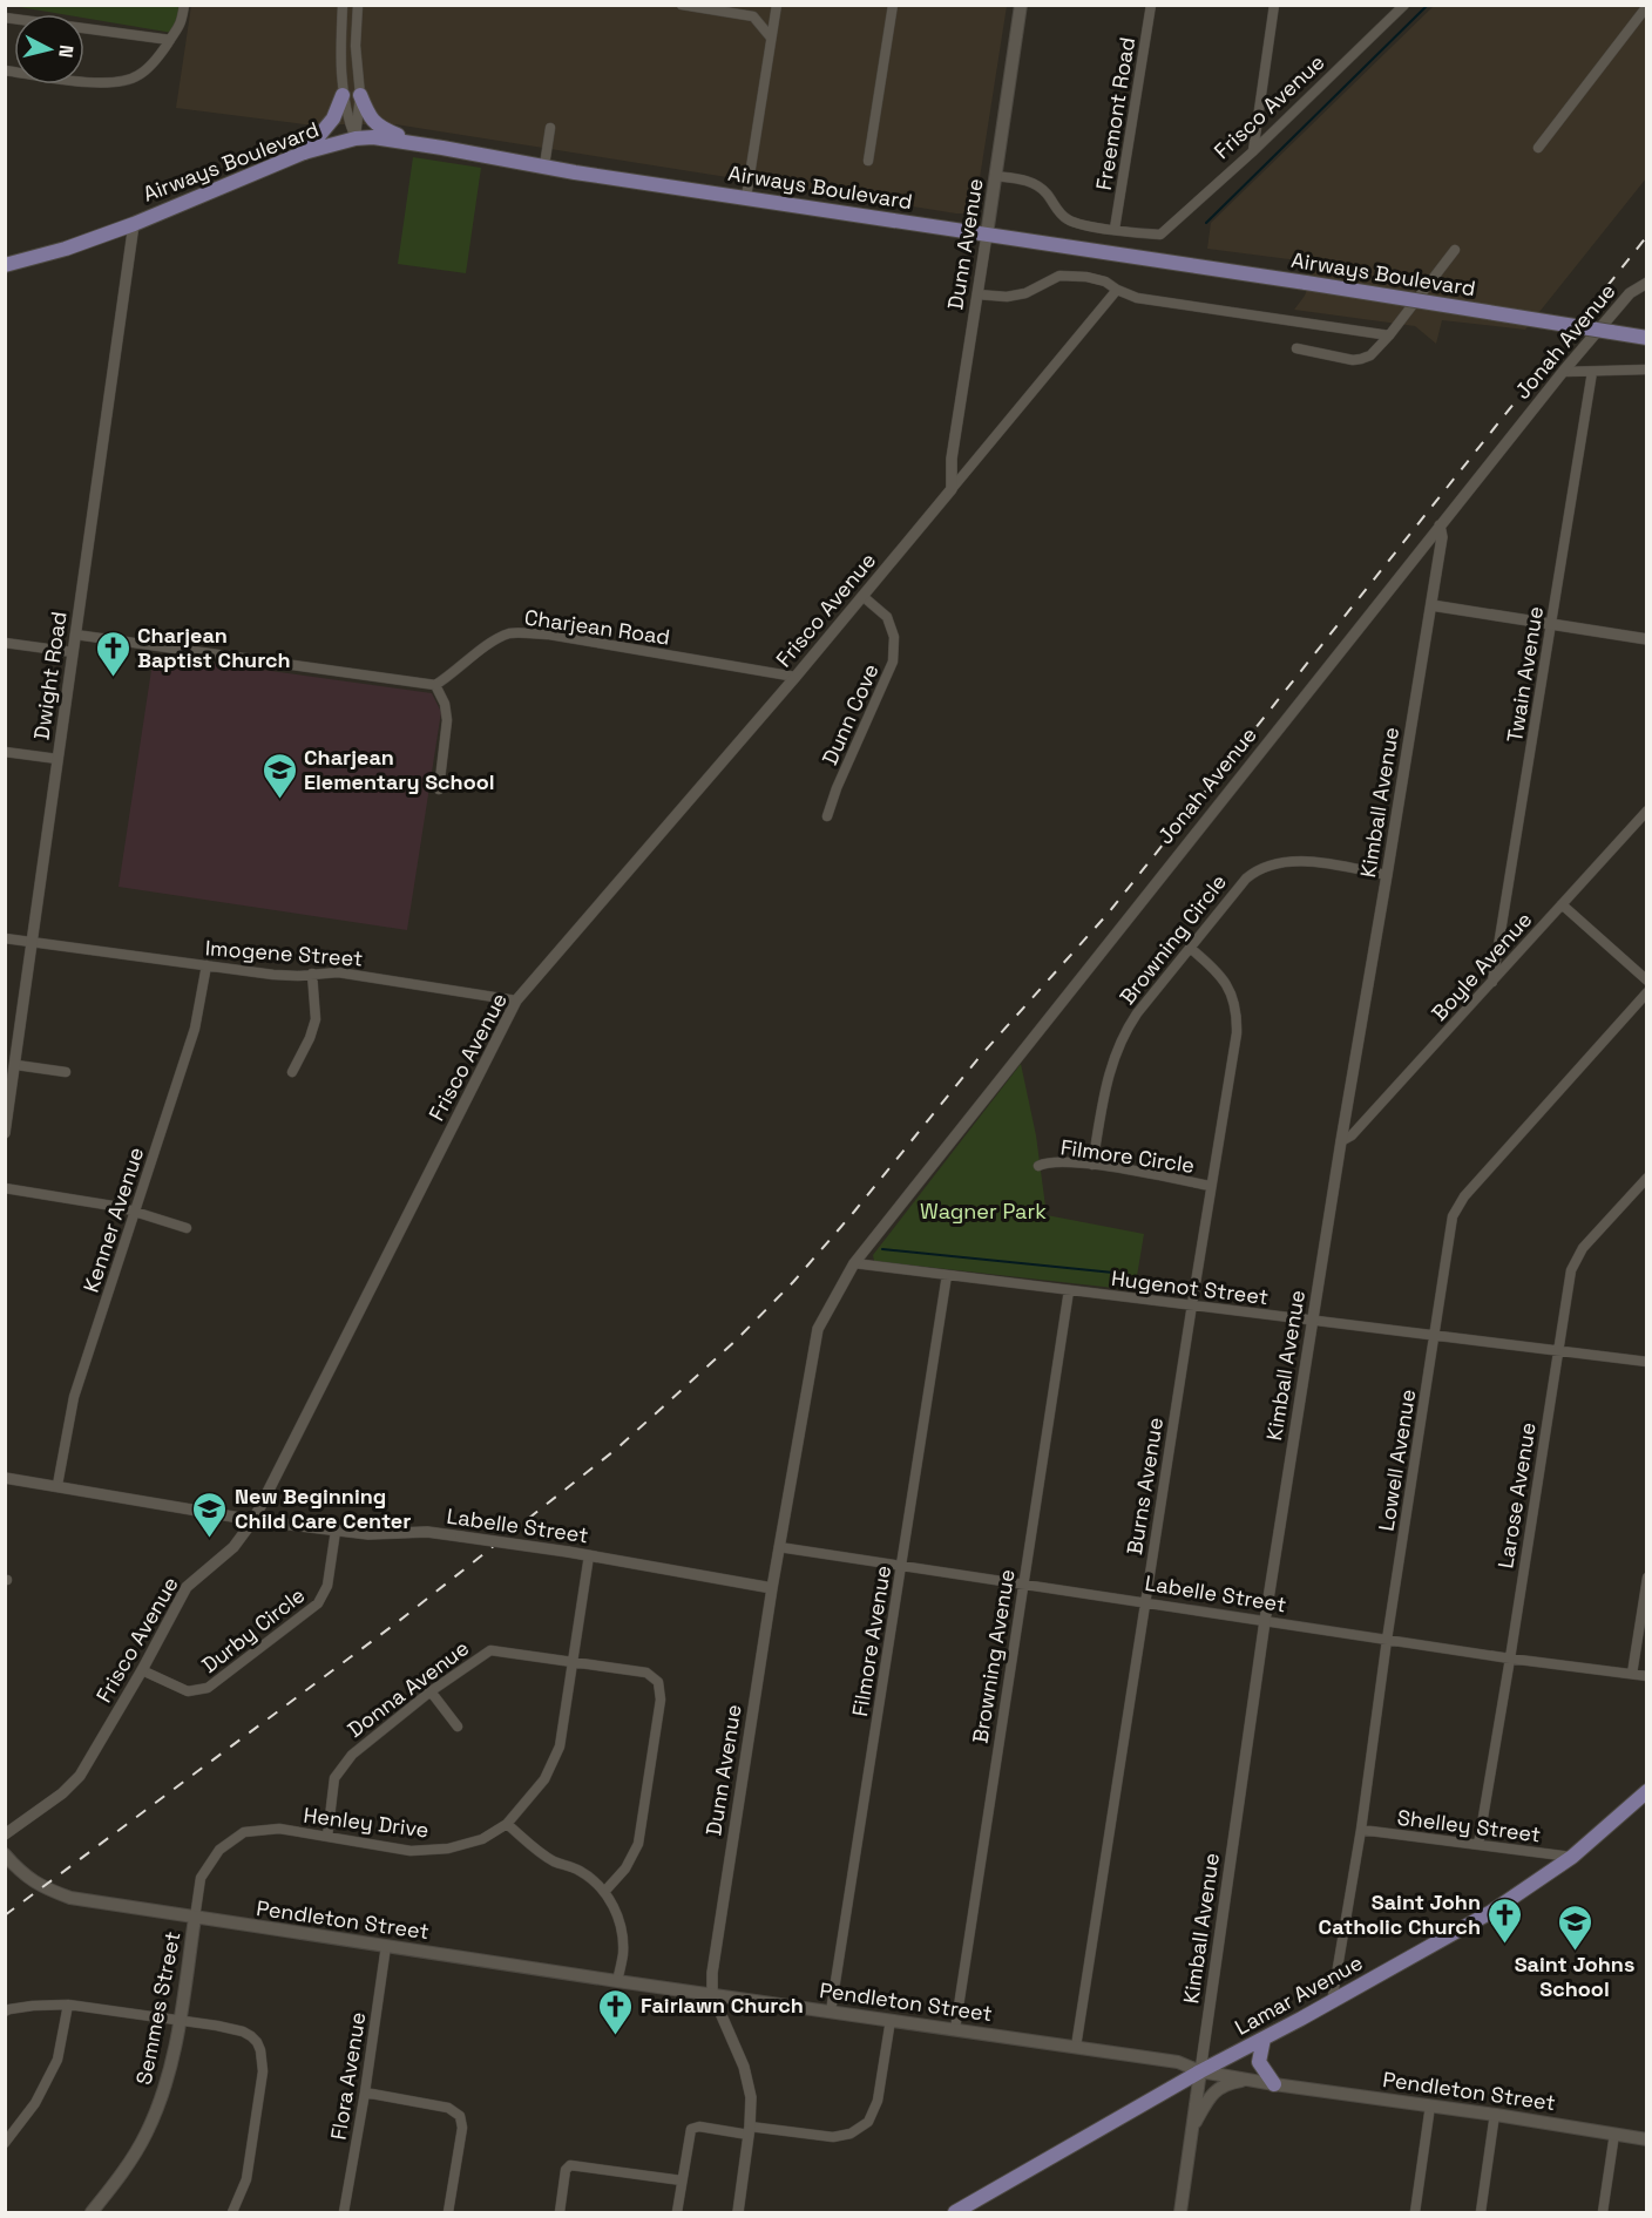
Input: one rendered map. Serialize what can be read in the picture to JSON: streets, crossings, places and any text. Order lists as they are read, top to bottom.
{
  "streets": {
    "main road": [
      "Airways Boulevard",
      "Dunn Avenue",
      "Kimball Avenue",
      "Pendleton Street",
      "Lamar Avenue",
      "Semmes Street"
    ],
    "street": [
      "Frisco Avenue",
      "Freemont Road",
      "Jonah Avenue",
      "Charjean Road",
      "Twain Avenue",
      "Dwight Road",
      "Dunn Cove",
      "Browning Circle",
      "Imogene Street",
      "Boyle Avenue",
      "Filmore Circle",
      "Kenner Avenue",
      "Hugenot Street",
      "Lowell Avenue",
      "Burns Avenue",
      "Larose Avenue",
      "Labelle Street",
      "Durby Circle",
      "Filmore Avenue",
      "Browning Avenue",
      "Donna Avenue",
      "Henley Drive",
      "Shelley Street",
      "Flora Avenue"
    ]
  },
  "crossings": [
    ["Frisco Avenue", "Freemont Road"],
    ["Frisco Avenue", "Dunn Avenue"],
    ["Frisco Avenue", "Charjean Road"],
    ["Frisco Avenue", "Dunn Cove"],
    ["Frisco Avenue", "Imogene Street"],
    ["Frisco Avenue", "Labelle Street"],
    ["Frisco Avenue", "Durby Circle"],
    ["Airways Boulevard", "Dunn Avenue"],
    ["Airways Boulevard", "Dwight Road"],
    ["Dunn Avenue", "Jonah Avenue"],
    ["Dunn Avenue", "Labelle Street"],
    ["Dunn Avenue", "Pendleton Street"],
    ["Jonah Avenue", "Kimball Avenue"],
    ["Jonah Avenue", "Hugenot Street"],
    ["Twain Avenue", "Boyle Avenue"],
    ["Dwight Road", "Imogene Street"],
    ["Kimball Avenue", "Browning Circle"],
    ["Kimball Avenue", "Boyle Avenue"],
    ["Kimball Avenue", "Hugenot Street"],
    ["Kimball Avenue", "Labelle Street"],
    ["Kimball Avenue", "Pendleton Street"],
    ["Kimball Avenue", "Lamar Avenue"],
    ["Browning Circle", "Filmore Circle"],
    ["Browning Circle", "Burns Avenue"],
    ["Imogene Street", "Kenner Avenue"],
    ["Filmore Circle", "Burns Avenue"],
    ["Kenner Avenue", "Labelle Street"],
    ["Hugenot Street", "Lowell Avenue"],
    ["Hugenot Street", "Burns Avenue"],
    ["Hugenot Street", "Larose Avenue"],
    ["Hugenot Street", "Filmore Avenue"],
    ["Hugenot Street", "Browning Avenue"],
    ["Lowell Avenue", "Labelle Street"],
    ["Lowell Avenue", "Shelley Street"],
    ["Lowell Avenue", "Lamar Avenue"],
    ["Burns Avenue", "Labelle Street"],
    ["Burns Avenue", "Pendleton Street"],
    ["Larose Avenue", "Labelle Street"],
    ["Larose Avenue", "Shelley Street"],
    ["Labelle Street", "Durby Circle"],
    ["Labelle Street", "Filmore Avenue"],
    ["Labelle Street", "Browning Avenue"],
    ["Labelle Street", "Henley Drive"],
    ["Filmore Avenue", "Pendleton Street"],
    ["Browning Avenue", "Pendleton Street"],
    ["Donna Avenue", "Henley Drive"],
    ["Henley Drive", "Pendleton Street"],
    ["Henley Drive", "Semmes Street"],
    ["Shelley Street", "Lamar Avenue"],
    ["Pendleton Street", "Lamar Avenue"],
    ["Pendleton Street", "Semmes Street"],
    ["Pendleton Street", "Flora Avenue"]
  ],
  "parks": ["Wagner Park"],
  "places": {
    "church": ["Charjean Baptist Church", "Saint John Catholic Church", "Fairlawn Church"],
    "school or university": ["Charjean Elementary School", "New Beginning Child Care Center", "Saint Johns School"]
  },
  "north": "right"
}
